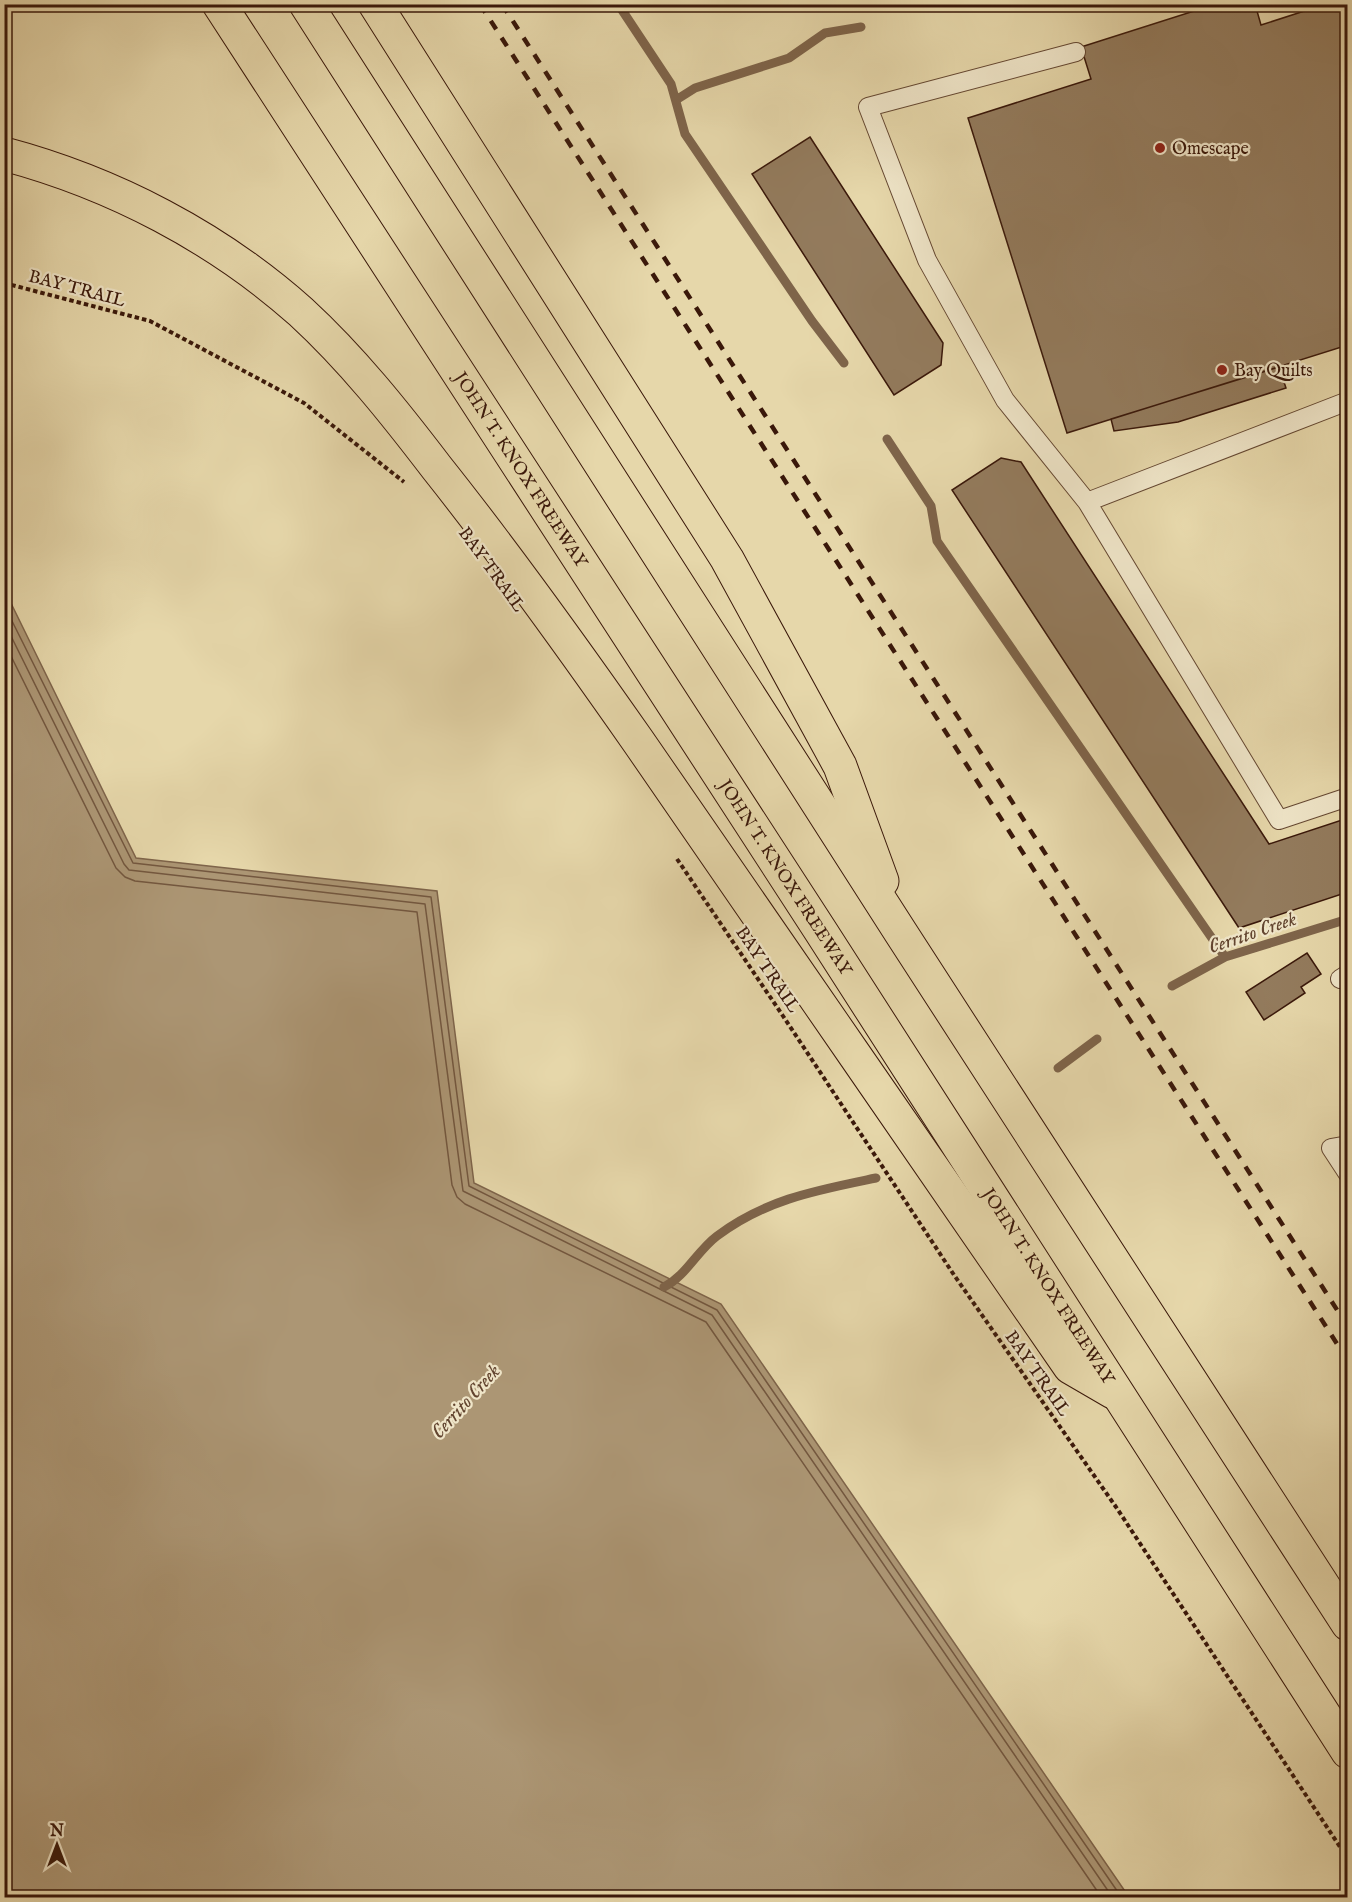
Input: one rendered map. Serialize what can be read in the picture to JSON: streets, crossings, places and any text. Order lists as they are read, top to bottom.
{
  "streets": {
    "highway": ["JOHN T. KNOX FREEWAY"],
    "path": ["BAY TRAIL"]
  },
  "water": ["Cerrito Creek"],
  "places": ["Omescape", "Bay Quilts"],
  "north": "top"
}
